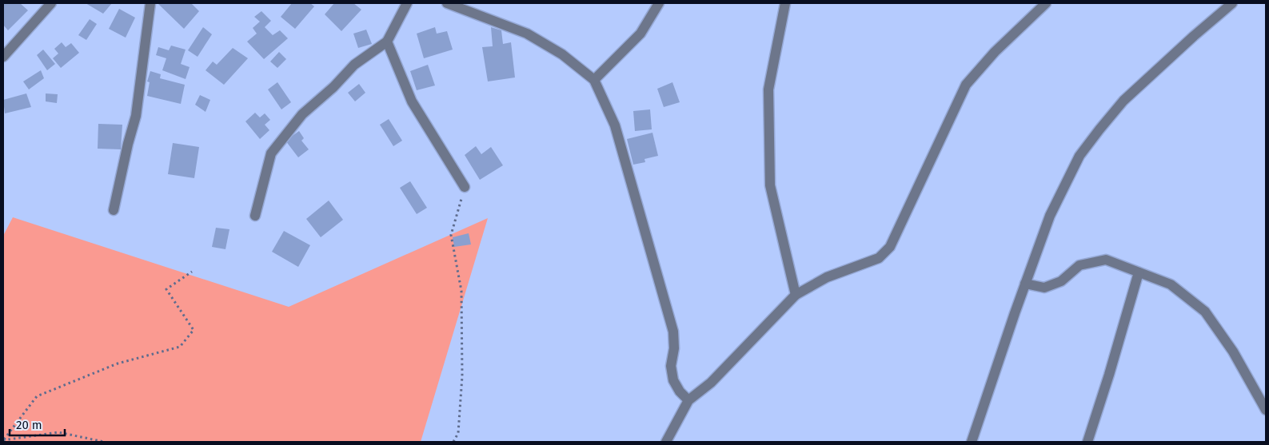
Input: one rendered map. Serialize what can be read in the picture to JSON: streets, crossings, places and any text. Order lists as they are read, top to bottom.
{
  "scale_bar": "20 m"
}
